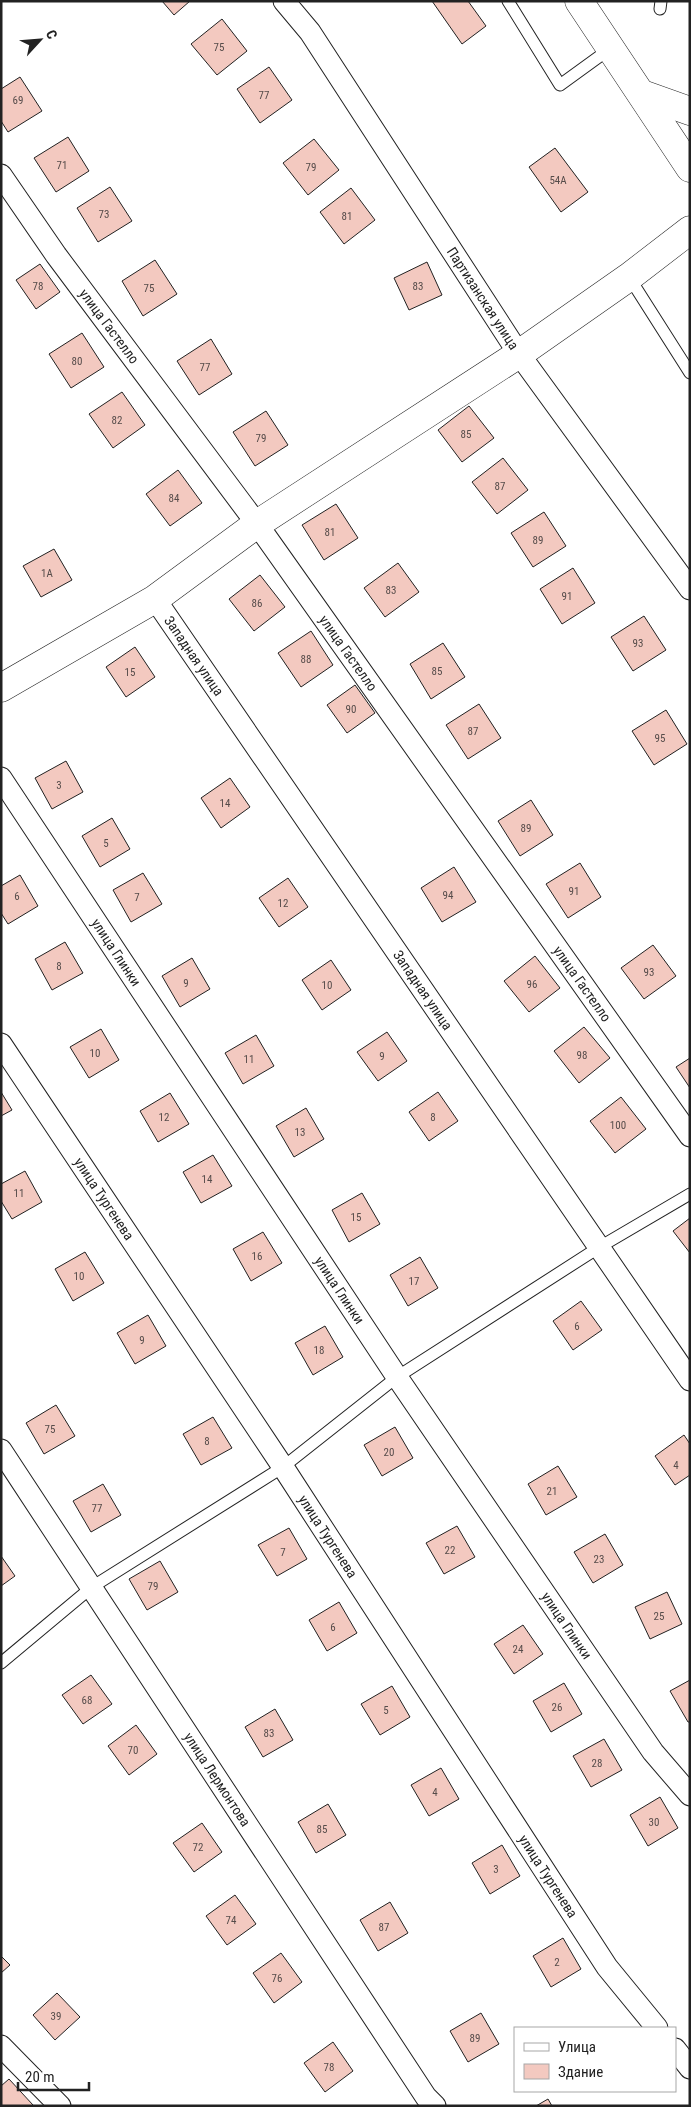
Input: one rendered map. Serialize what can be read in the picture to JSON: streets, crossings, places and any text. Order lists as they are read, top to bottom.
{
  "streets": {
    "street": [
      "Партизанская улица",
      "улица Гастелло",
      "Западная улица",
      "улица Глинки",
      "улица Тургенева",
      "улица Лермонтова"
    ]
  },
  "house_numbers": [
    "75",
    "77",
    "69",
    "71",
    "79",
    "54А",
    "73",
    "81",
    "78",
    "83",
    "75",
    "80",
    "77",
    "82",
    "85",
    "79",
    "87",
    "84",
    "81",
    "89",
    "1А",
    "83",
    "91",
    "86",
    "93",
    "88",
    "85",
    "15",
    "90",
    "87",
    "95",
    "3",
    "14",
    "89",
    "5",
    "91",
    "94",
    "6",
    "7",
    "12",
    "8",
    "93",
    "9",
    "96",
    "10",
    "10",
    "98",
    "9",
    "11",
    "12",
    "8",
    "100",
    "13",
    "14",
    "11",
    "15",
    "16",
    "10",
    "17",
    "6",
    "9",
    "18",
    "75",
    "8",
    "20",
    "4",
    "21",
    "77",
    "22",
    "7",
    "23",
    "79",
    "25",
    "6",
    "24",
    "68",
    "26",
    "5",
    "83",
    "70",
    "28",
    "4",
    "30",
    "85",
    "72",
    "3",
    "74",
    "87",
    "2",
    "76",
    "39",
    "89",
    "78"
  ],
  "legend": ["Улица", "Здание"],
  "scale_bar": "20 m",
  "north": "top right"
}
